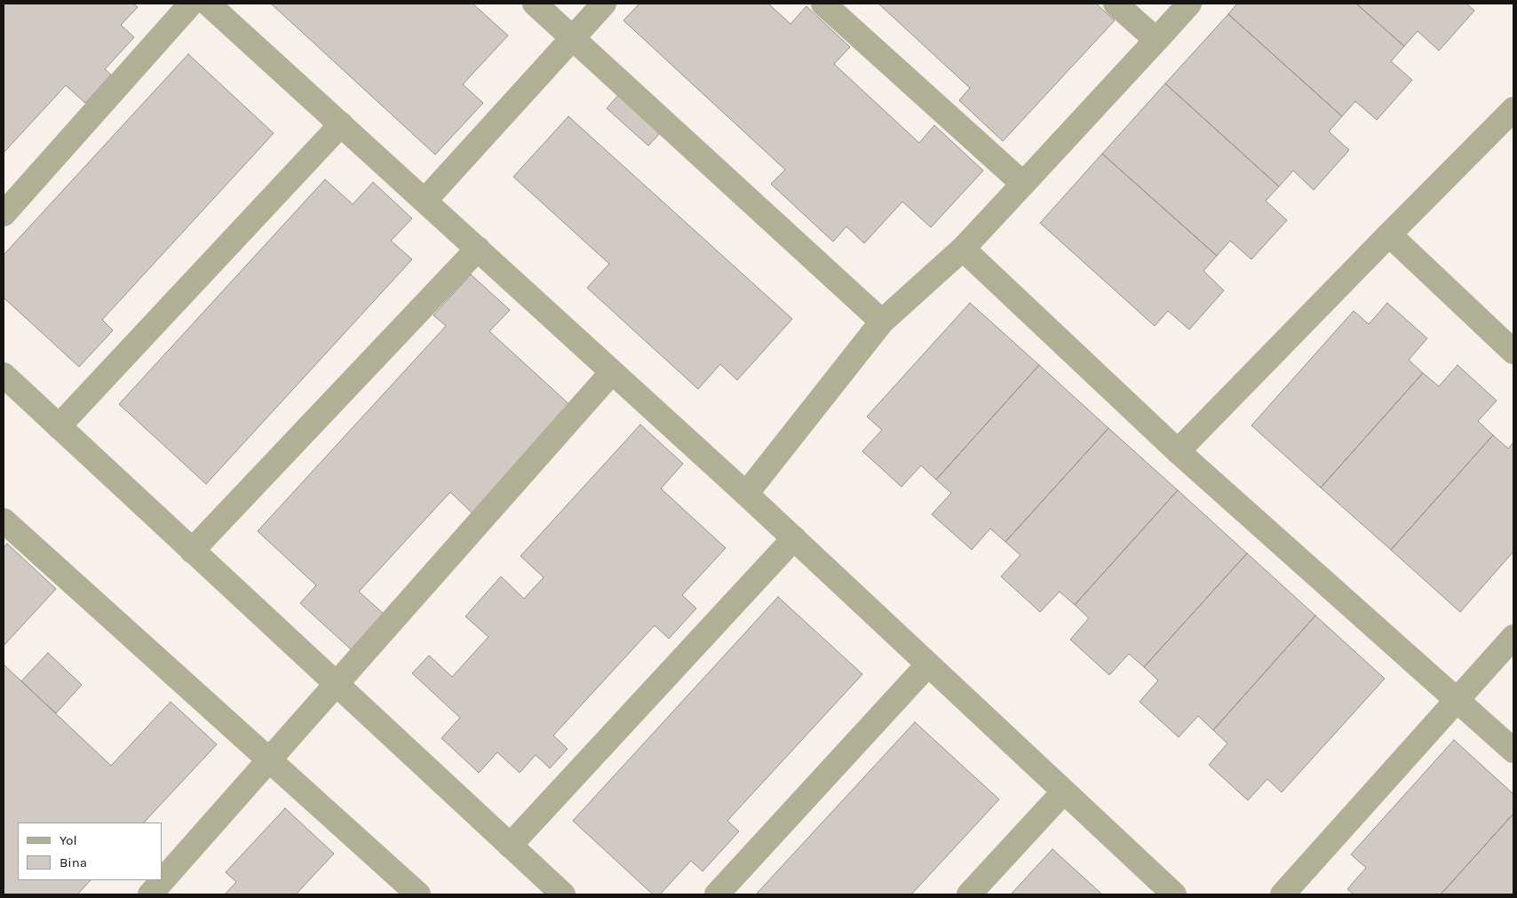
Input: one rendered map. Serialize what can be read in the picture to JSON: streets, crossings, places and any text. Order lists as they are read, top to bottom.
{
  "legend": ["Yol", "Bina"]
}
